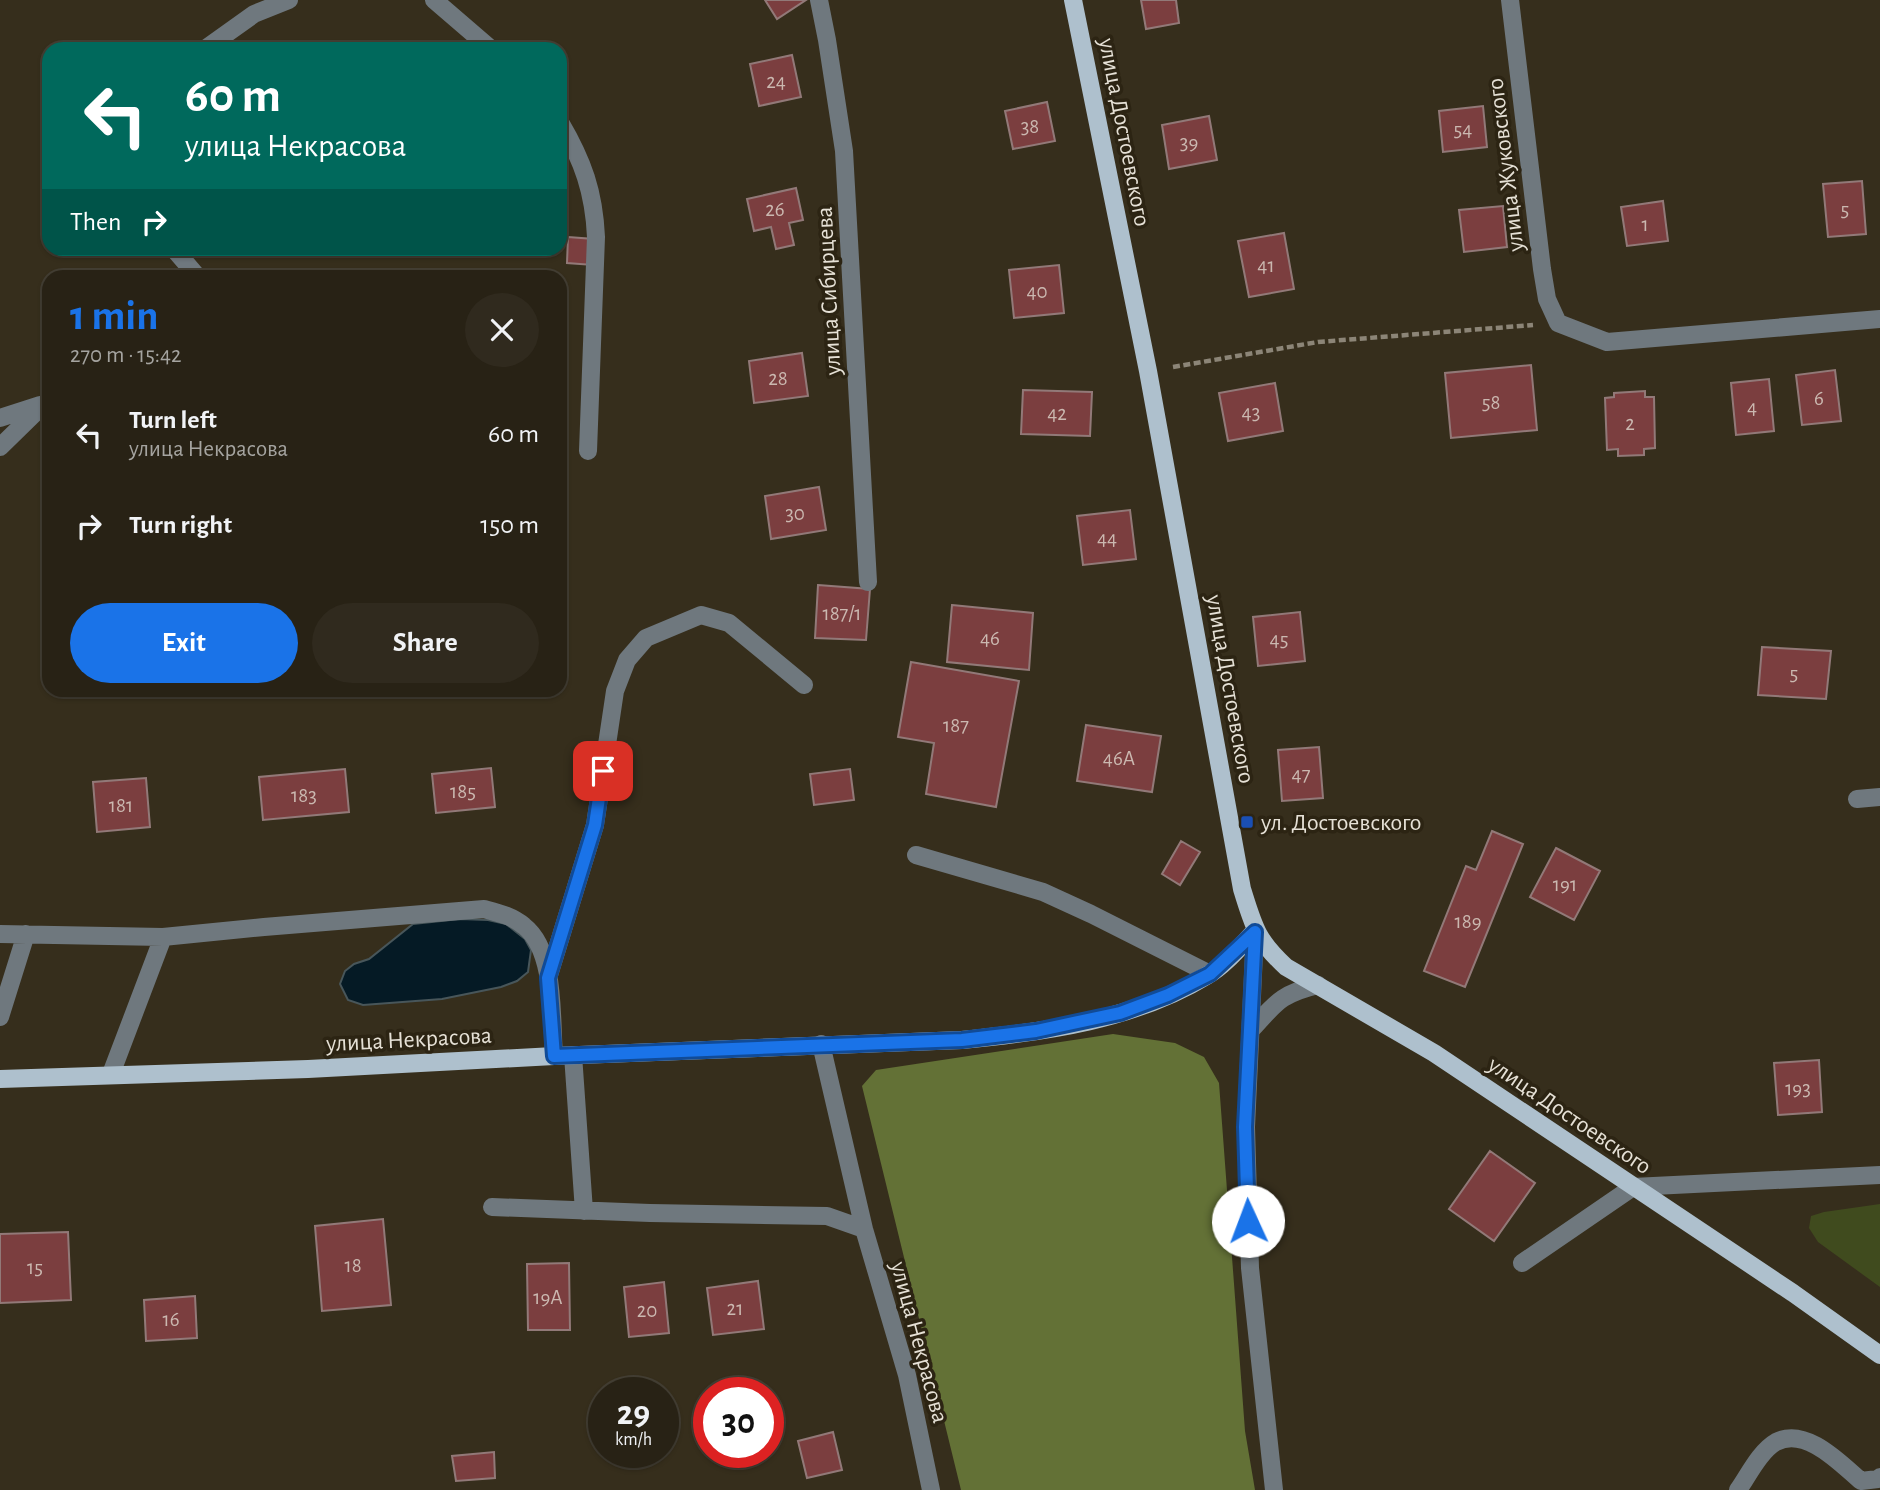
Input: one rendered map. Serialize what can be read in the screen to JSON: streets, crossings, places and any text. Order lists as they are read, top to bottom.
{
  "streets": {
    "main road": ["улица Достоевского", "улица Некрасова"],
    "street": ["улица Жуковского", "улица Сибирцева"]
  },
  "crossings": [
    ["улица Достоевского", "улица Некрасова"]
  ],
  "places": {
    "transit": ["ул. Достоевского"]
  },
  "house_numbers": [
    "24",
    "38",
    "54",
    "39",
    "26",
    "5",
    "1",
    "41",
    "40",
    "28",
    "6",
    "58",
    "4",
    "43",
    "42",
    "2",
    "30",
    "44",
    "187/1",
    "46",
    "45",
    "5",
    "187",
    "46А",
    "47",
    "185",
    "183",
    "181",
    "191",
    "189",
    "193",
    "18",
    "15",
    "19А",
    "21",
    "20",
    "16"
  ],
  "page": {
    "turn": ["60 m", "улица Некрасова"],
    "then": "Then",
    "heading": ["1 min", "270 m · 15:42"],
    "list": [
      {
        "name": "Turn left",
        "note": "улица Некрасова",
        "value": "60 m"
      },
      {
        "name": "Turn right",
        "value": "150 m"
      }
    ],
    "buttons": ["Exit", "Share"],
    "speed": "29 km/h",
    "limit": "30"
  }
}
